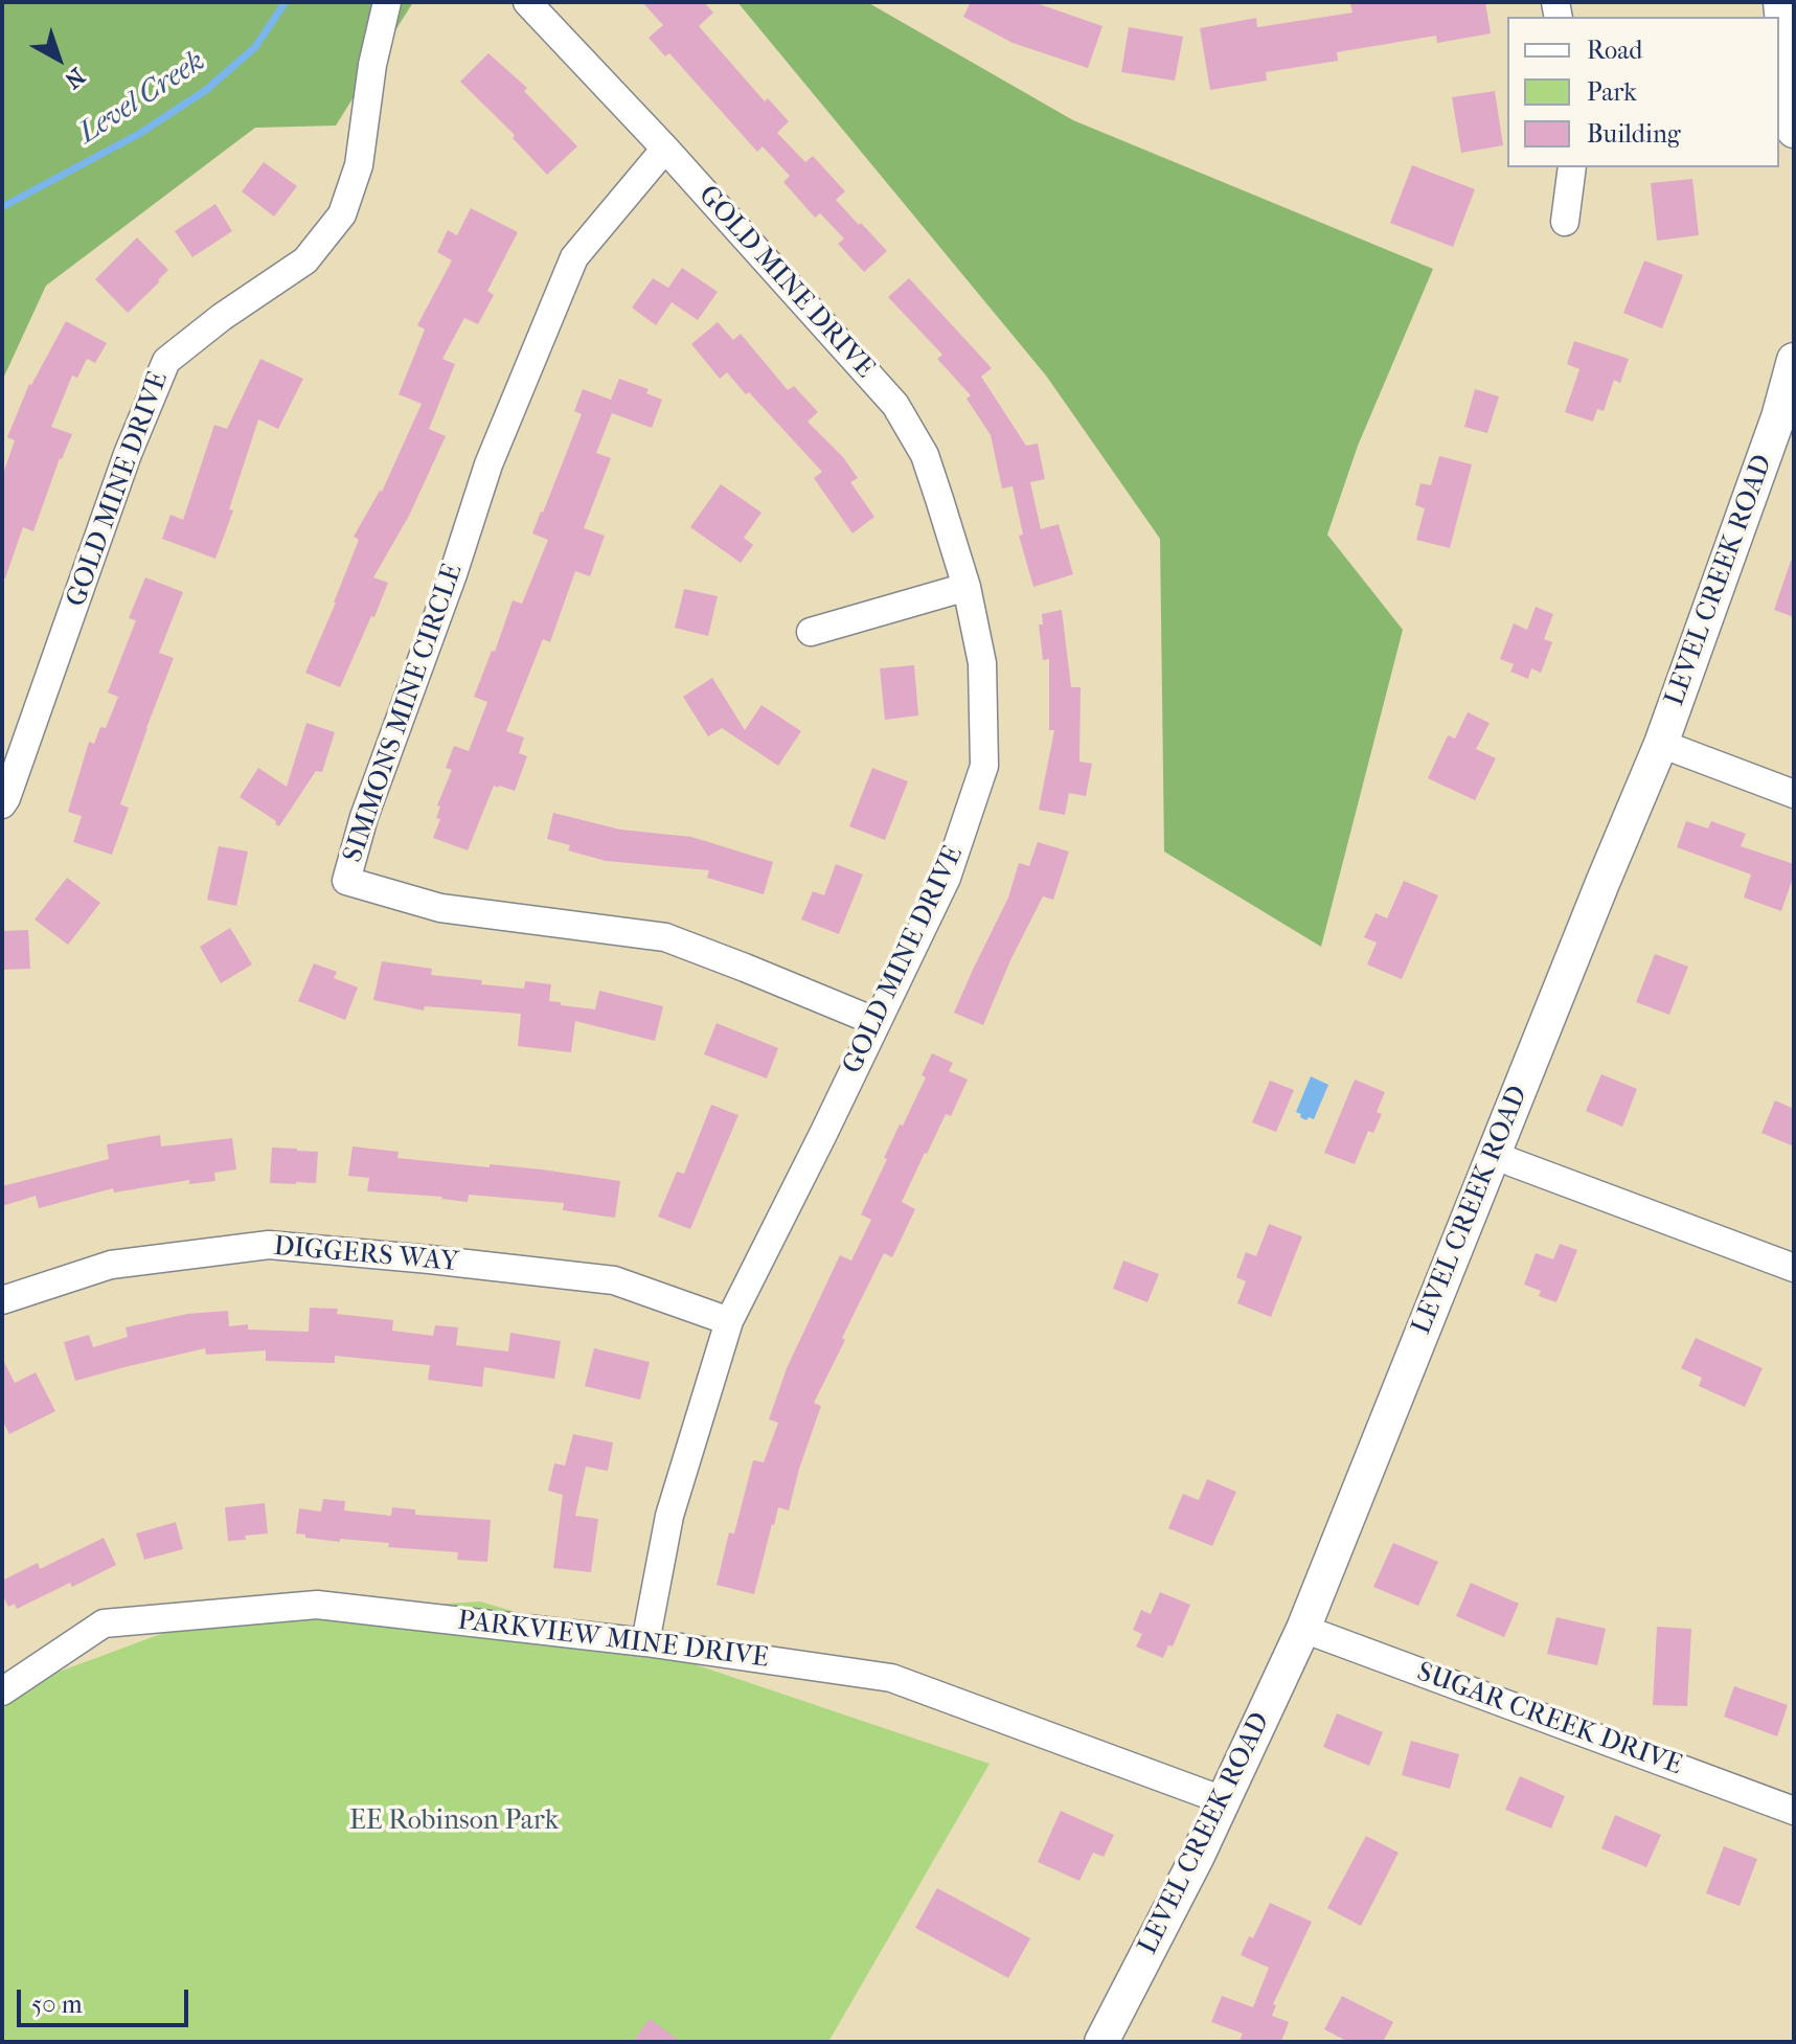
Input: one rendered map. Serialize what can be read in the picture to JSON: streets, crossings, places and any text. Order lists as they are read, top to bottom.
{
  "streets": {
    "street": [
      "GOLD MINE DRIVE",
      "LEVEL CREEK ROAD",
      "SIMMONS MINE CIRCLE",
      "DIGGERS WAY",
      "PARKVIEW MINE DRIVE",
      "SUGAR CREEK DRIVE"
    ]
  },
  "crossings": [
    ["GOLD MINE DRIVE", "SIMMONS MINE CIRCLE"],
    ["GOLD MINE DRIVE", "DIGGERS WAY"],
    ["GOLD MINE DRIVE", "PARKVIEW MINE DRIVE"],
    ["LEVEL CREEK ROAD", "PARKVIEW MINE DRIVE"],
    ["LEVEL CREEK ROAD", "SUGAR CREEK DRIVE"]
  ],
  "water": ["Level Creek"],
  "parks": ["EE Robinson Park"],
  "legend": ["Road", "Park", "Building"],
  "scale_bar": "50 m",
  "north": "bottom right"
}
